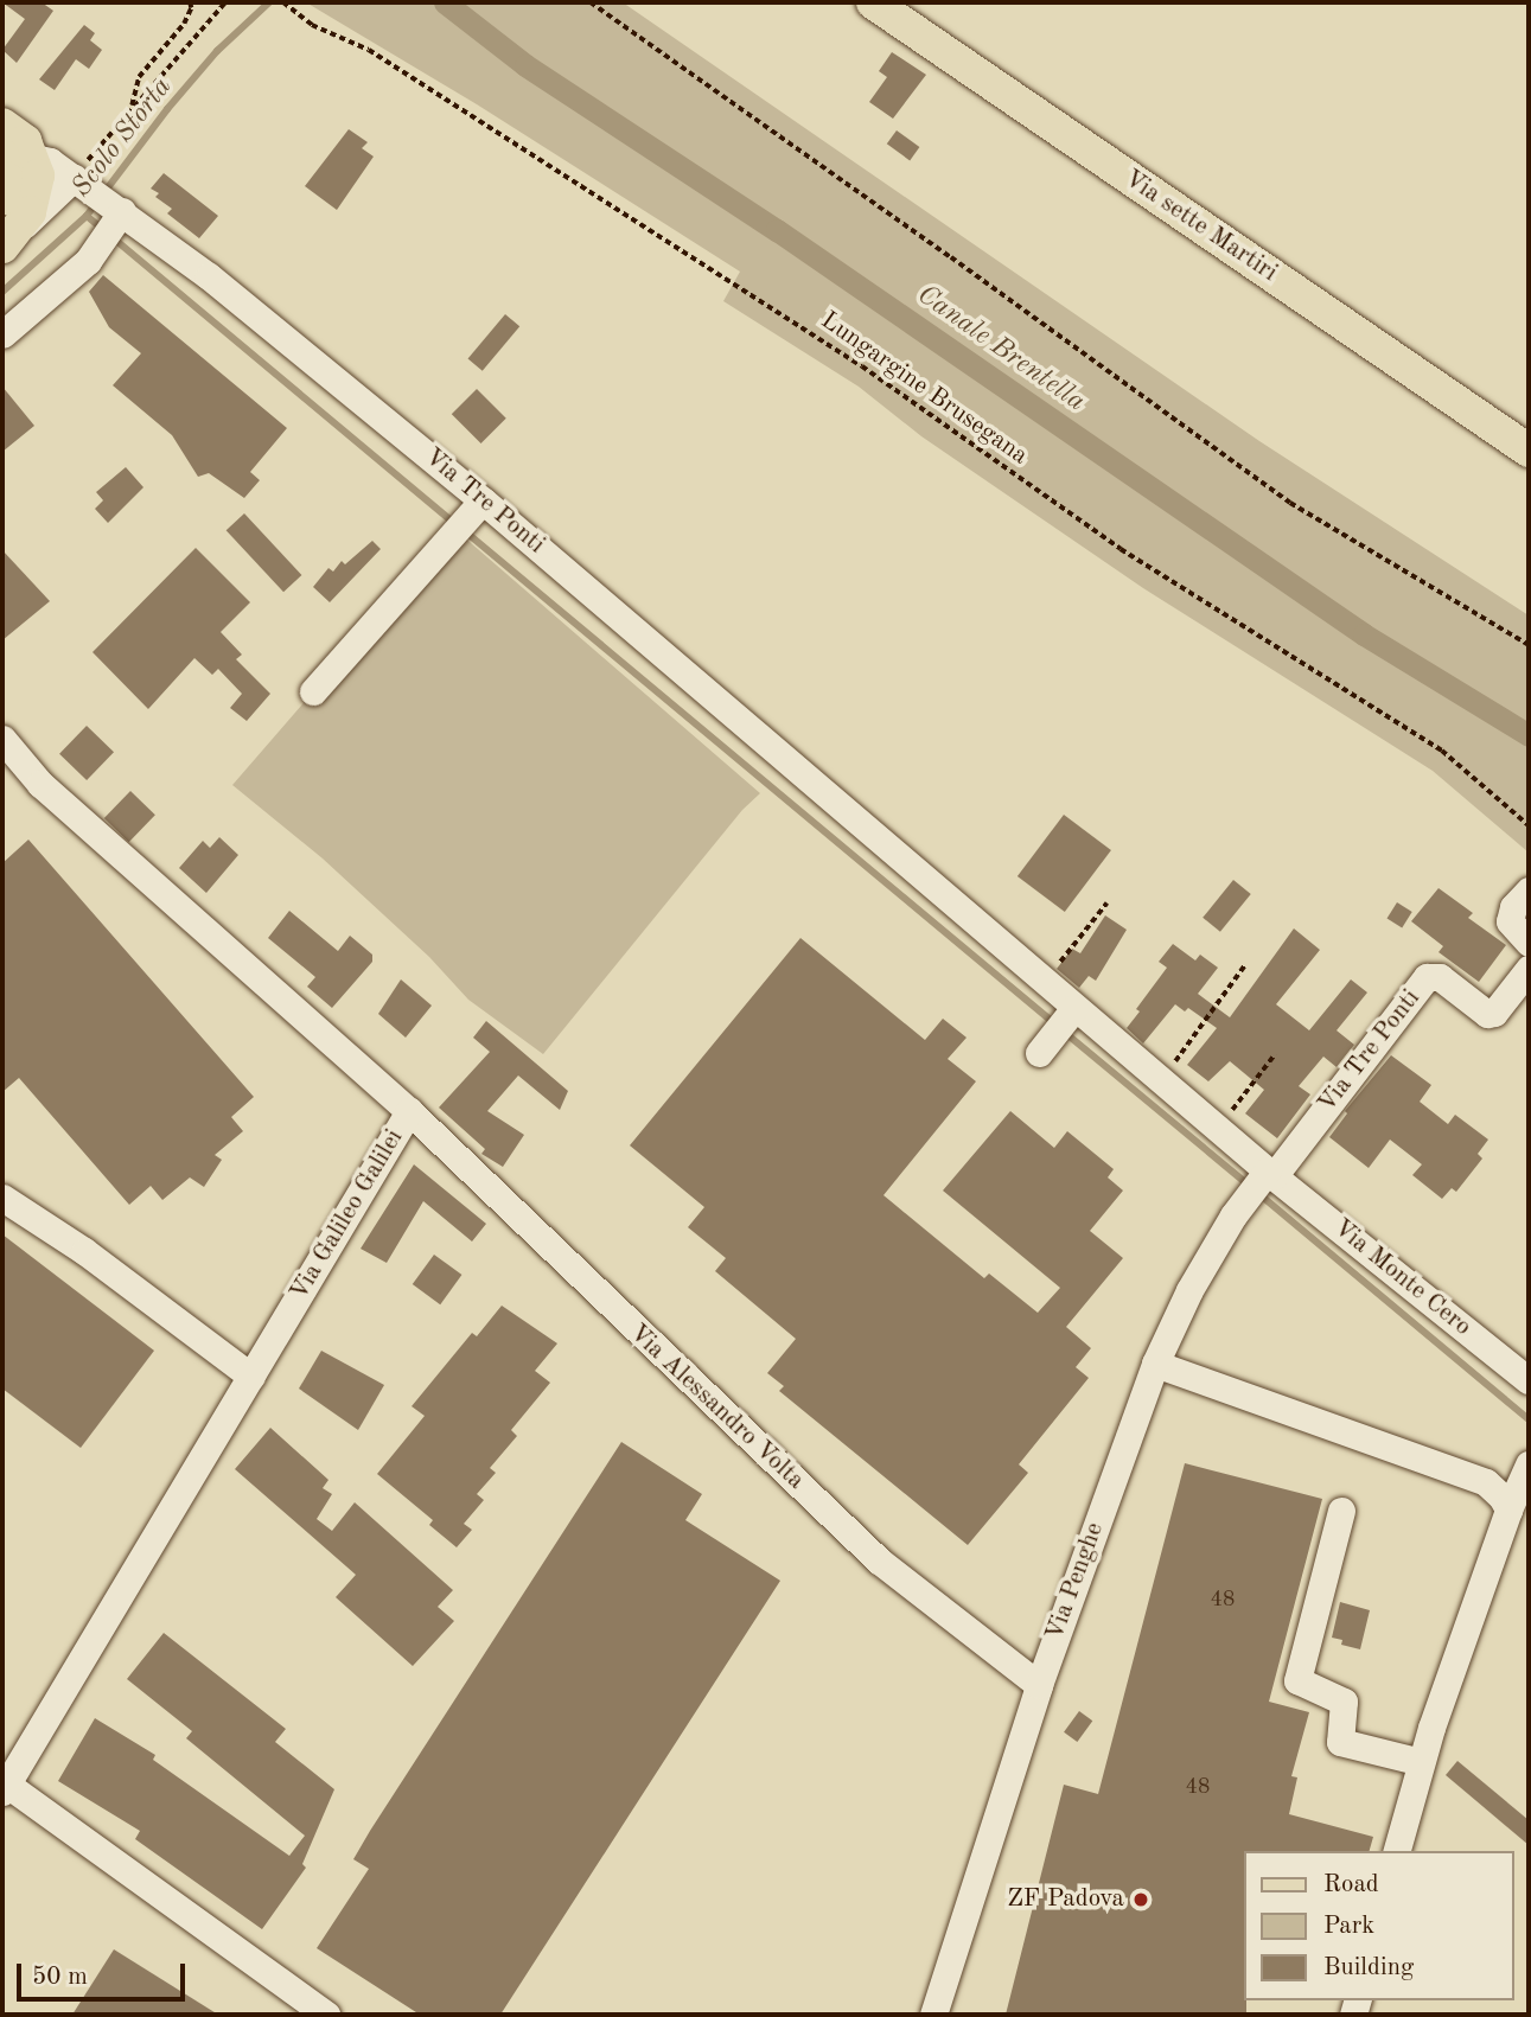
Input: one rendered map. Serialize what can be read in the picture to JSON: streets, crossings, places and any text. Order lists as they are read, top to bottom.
{
  "streets": {
    "main road": ["Via sette Martiri"],
    "street": [
      "Via Tre Ponti",
      "Via Galileo Galilei",
      "Via Monte Cero",
      "Via Alessandro Volta",
      "Via Penghe"
    ],
    "path": ["Lungargine Brusegana"]
  },
  "crossings": [
    ["Via Tre Ponti", "Via Monte Cero"],
    ["Via Tre Ponti", "Via Penghe"],
    ["Via Galileo Galilei", "Via Alessandro Volta"],
    ["Via Monte Cero", "Via Penghe"],
    ["Via Alessandro Volta", "Via Penghe"]
  ],
  "water": ["Scolo Storta", "Canale Brentella"],
  "places": ["ZF Padova"],
  "house_numbers": ["48", "48"],
  "legend": ["Road", "Park", "Building"],
  "scale_bar": "50 m"
}
